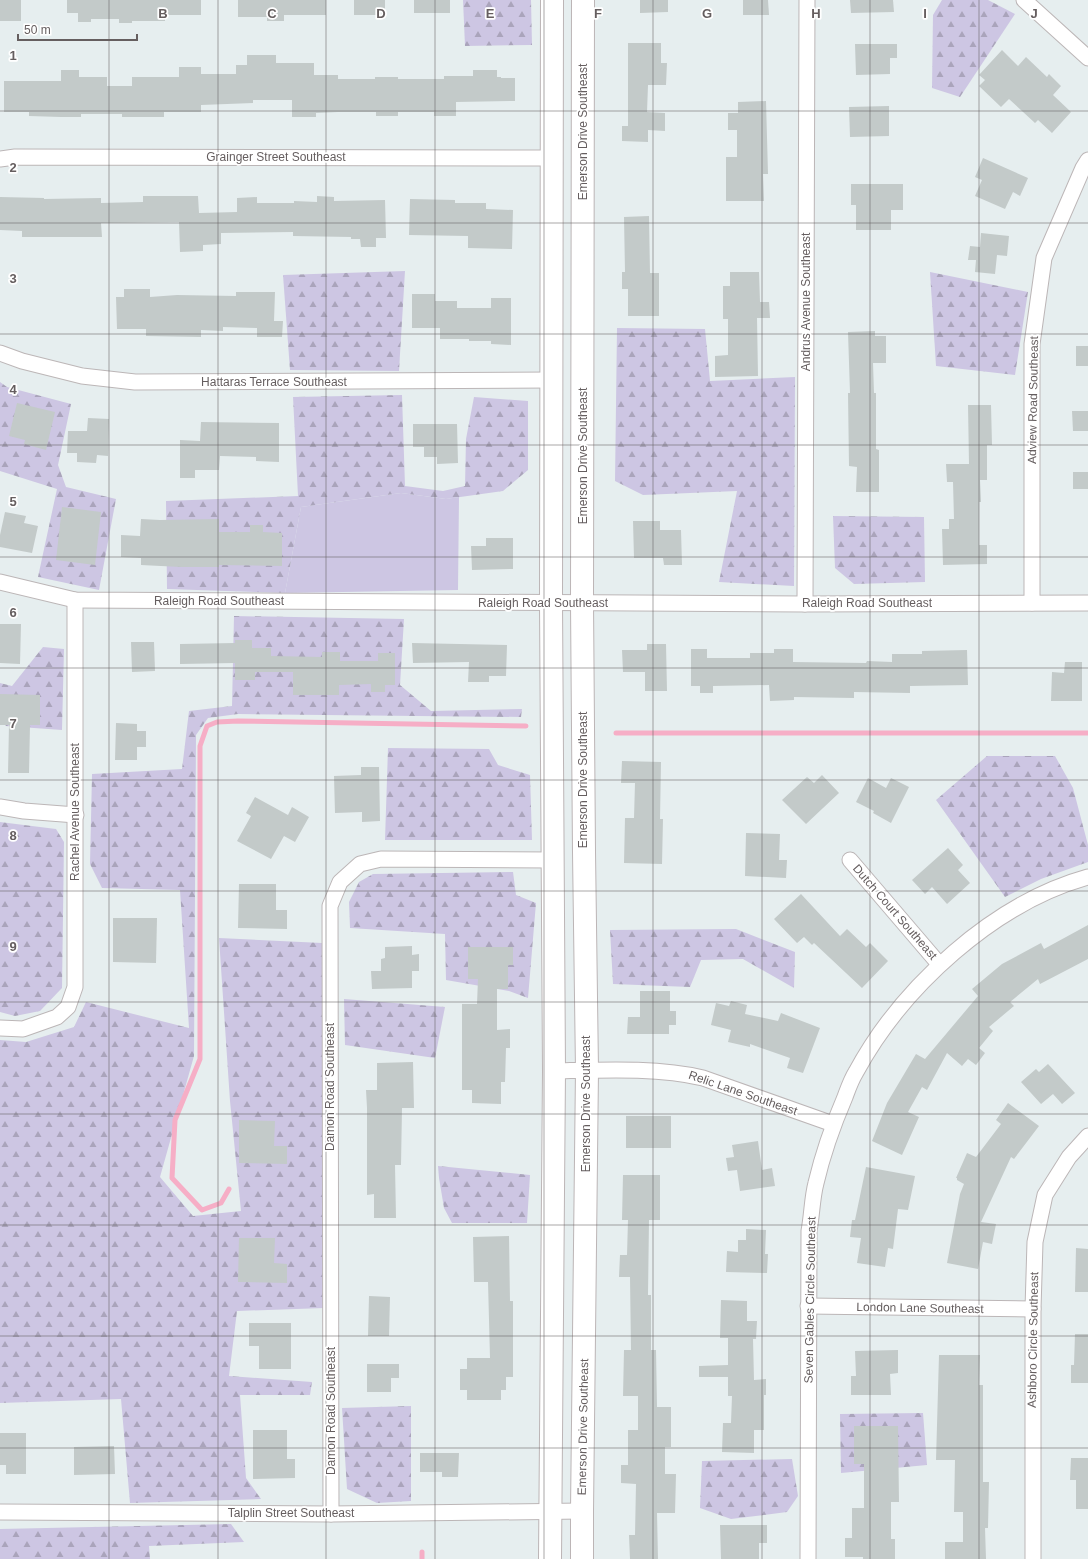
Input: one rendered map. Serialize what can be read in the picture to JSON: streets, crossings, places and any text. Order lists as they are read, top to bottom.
{
  "streets": {
    "street": [
      "Emerson Drive Southeast",
      "Grainger Street Southeast",
      "Andrus Avenue Southeast",
      "Hattaras Terrace Southeast",
      "Adview Road Southeast",
      "Raleigh Road Southeast",
      "Rachel Avenue Southeast",
      "Dutch Court Southeast",
      "Damon Road Southeast",
      "Relic Lane Southeast",
      "Seven Gables Circle Southeast",
      "London Lane Southeast",
      "Ashboro Circle Southeast",
      "Talplin Street Southeast"
    ]
  },
  "crossings": [
    ["Emerson Drive Southeast", "Raleigh Road Southeast"],
    ["Emerson Drive Southeast", "Relic Lane Southeast"],
    ["Emerson Drive Southeast", "Talplin Street Southeast"],
    ["Andrus Avenue Southeast", "Raleigh Road Southeast"],
    ["Adview Road Southeast", "Raleigh Road Southeast"],
    ["Raleigh Road Southeast", "Rachel Avenue Southeast"],
    ["Dutch Court Southeast", "Seven Gables Circle Southeast"],
    ["Damon Road Southeast", "Talplin Street Southeast"],
    ["Relic Lane Southeast", "Seven Gables Circle Southeast"],
    ["Seven Gables Circle Southeast", "London Lane Southeast"],
    ["London Lane Southeast", "Ashboro Circle Southeast"]
  ],
  "scale_bar": "50 m",
  "grid": {
    "columns": [
      "B",
      "C",
      "D",
      "E",
      "F",
      "G",
      "H",
      "I",
      "J"
    ],
    "rows": [
      "1",
      "2",
      "3",
      "4",
      "5",
      "6",
      "7",
      "8",
      "9"
    ]
  }
}
